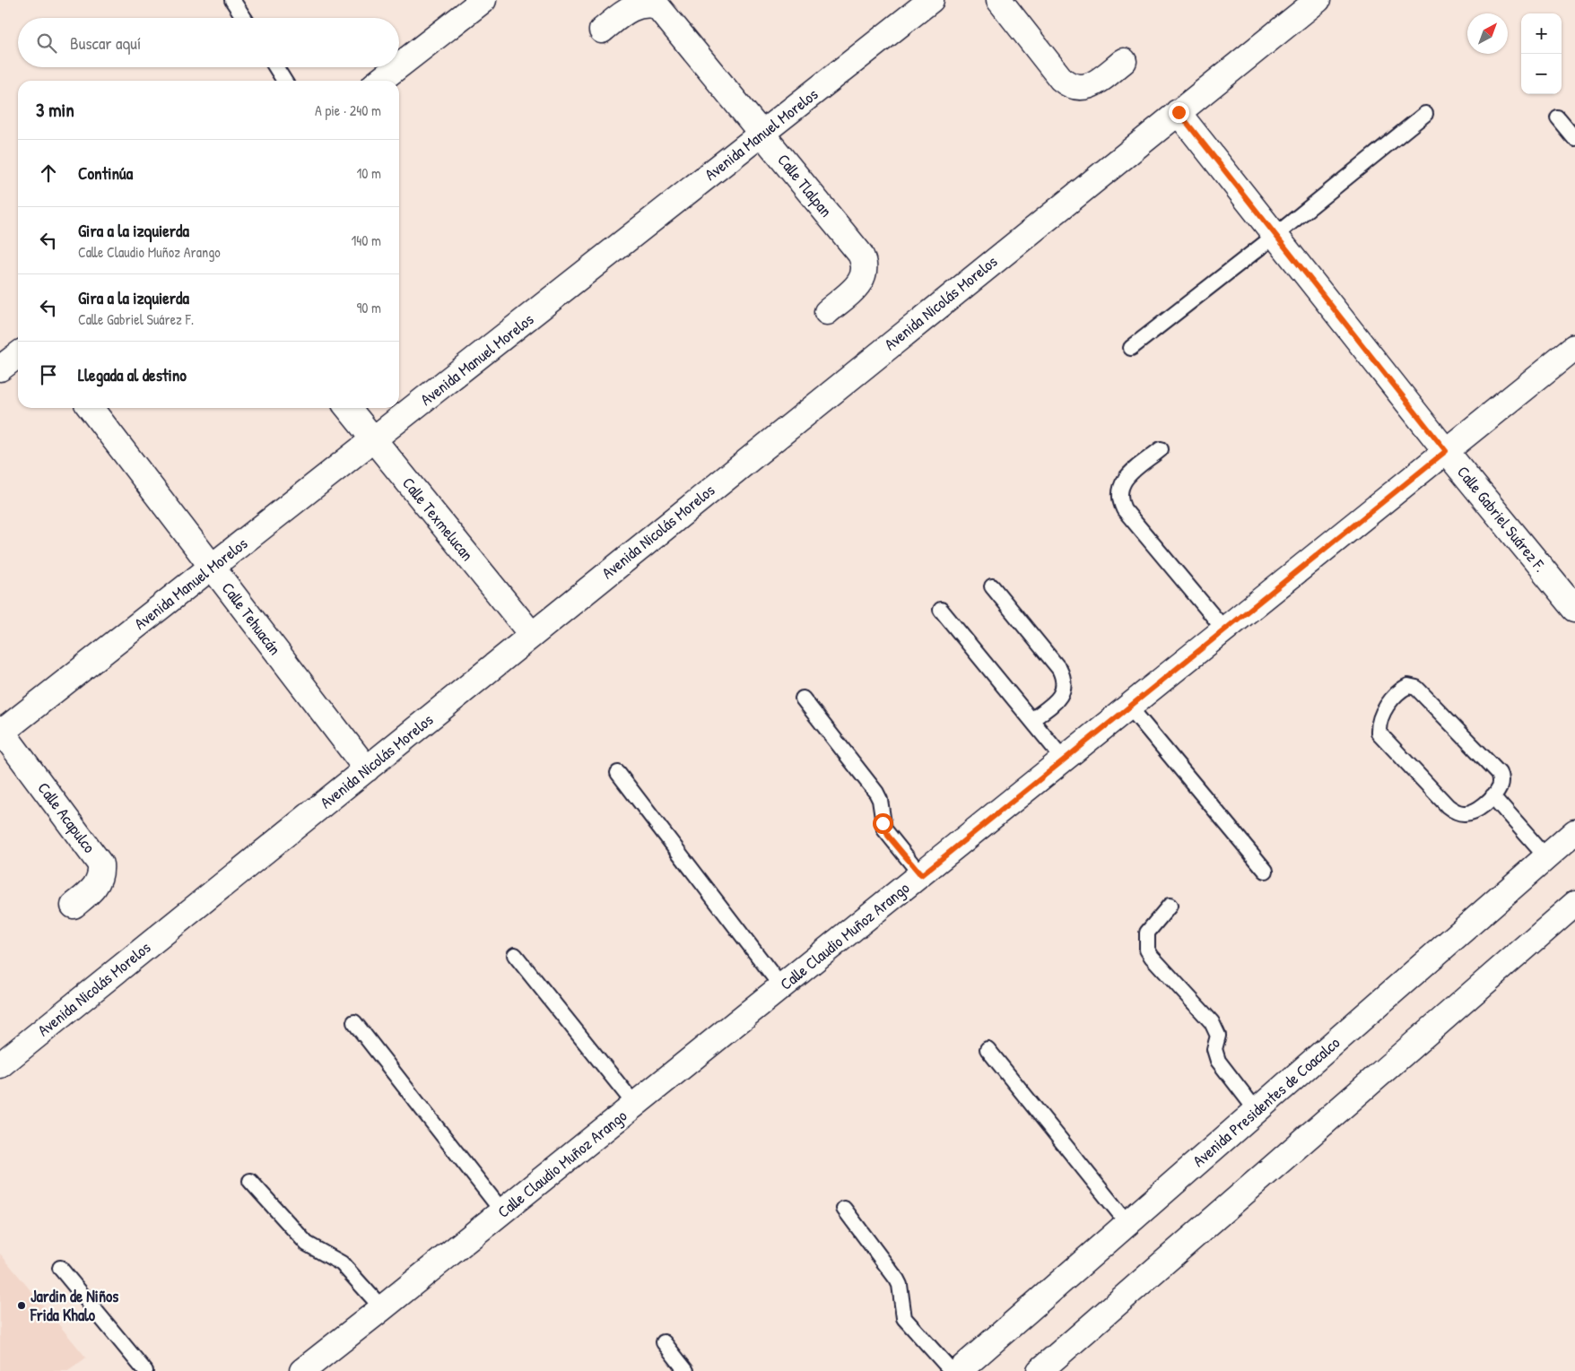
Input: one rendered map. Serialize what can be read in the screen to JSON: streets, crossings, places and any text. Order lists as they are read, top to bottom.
{
  "streets": {
    "street": [
      "Avenida Manuel Morelos",
      "Calle Tlalpan",
      "Avenida Nicolás Morelos",
      "Calle Texmelucan",
      "Calle Gabriel Suárez F.",
      "Calle Tehuacán",
      "Calle Acapulco",
      "Calle Claudio Muñoz Arango",
      "Avenida Presidentes de Coacalco"
    ]
  },
  "crossings": [
    ["Avenida Manuel Morelos", "Calle Tlalpan"],
    ["Avenida Manuel Morelos", "Calle Texmelucan"],
    ["Avenida Manuel Morelos", "Calle Tehuacán"],
    ["Avenida Manuel Morelos", "Calle Acapulco"],
    ["Avenida Nicolás Morelos", "Calle Texmelucan"],
    ["Avenida Nicolás Morelos", "Calle Gabriel Suárez F."],
    ["Avenida Nicolás Morelos", "Calle Tehuacán"],
    ["Calle Gabriel Suárez F.", "Calle Claudio Muñoz Arango"]
  ],
  "places": ["Jardin de Niños Frida Khalo"],
  "north": "top right",
  "page": {
    "map_buttons": ["+", "−"],
    "search": "Buscar aquí",
    "heading": ["3 min", "A pie · 240 m"],
    "list": [
      ["Continúa", "10 m"],
      ["Gira a la izquierda", "Calle Claudio Muñoz Arango", "140 m"],
      ["Gira a la izquierda", "Calle Gabriel Suárez F.", "90 m"],
      "Llegada al destino"
    ]
  }
}
